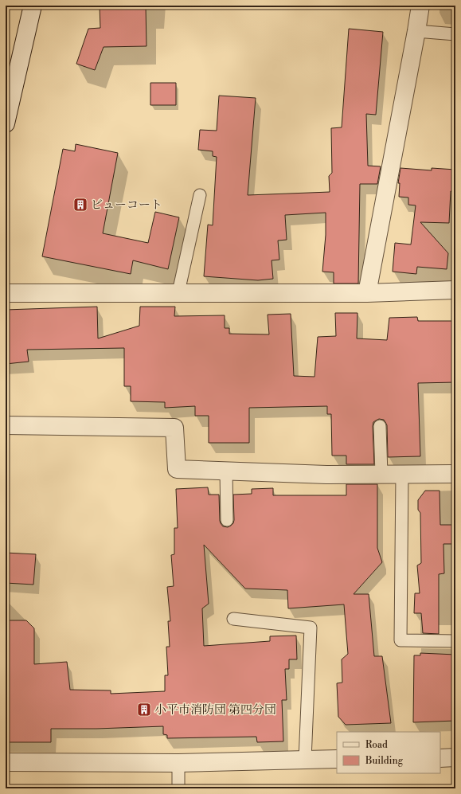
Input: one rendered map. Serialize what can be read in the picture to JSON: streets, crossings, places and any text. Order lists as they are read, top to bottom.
{
  "places": {
    "building": ["ビューコート", "小平市消防団 第四分団"]
  },
  "legend": ["Road", "Building"]
}
